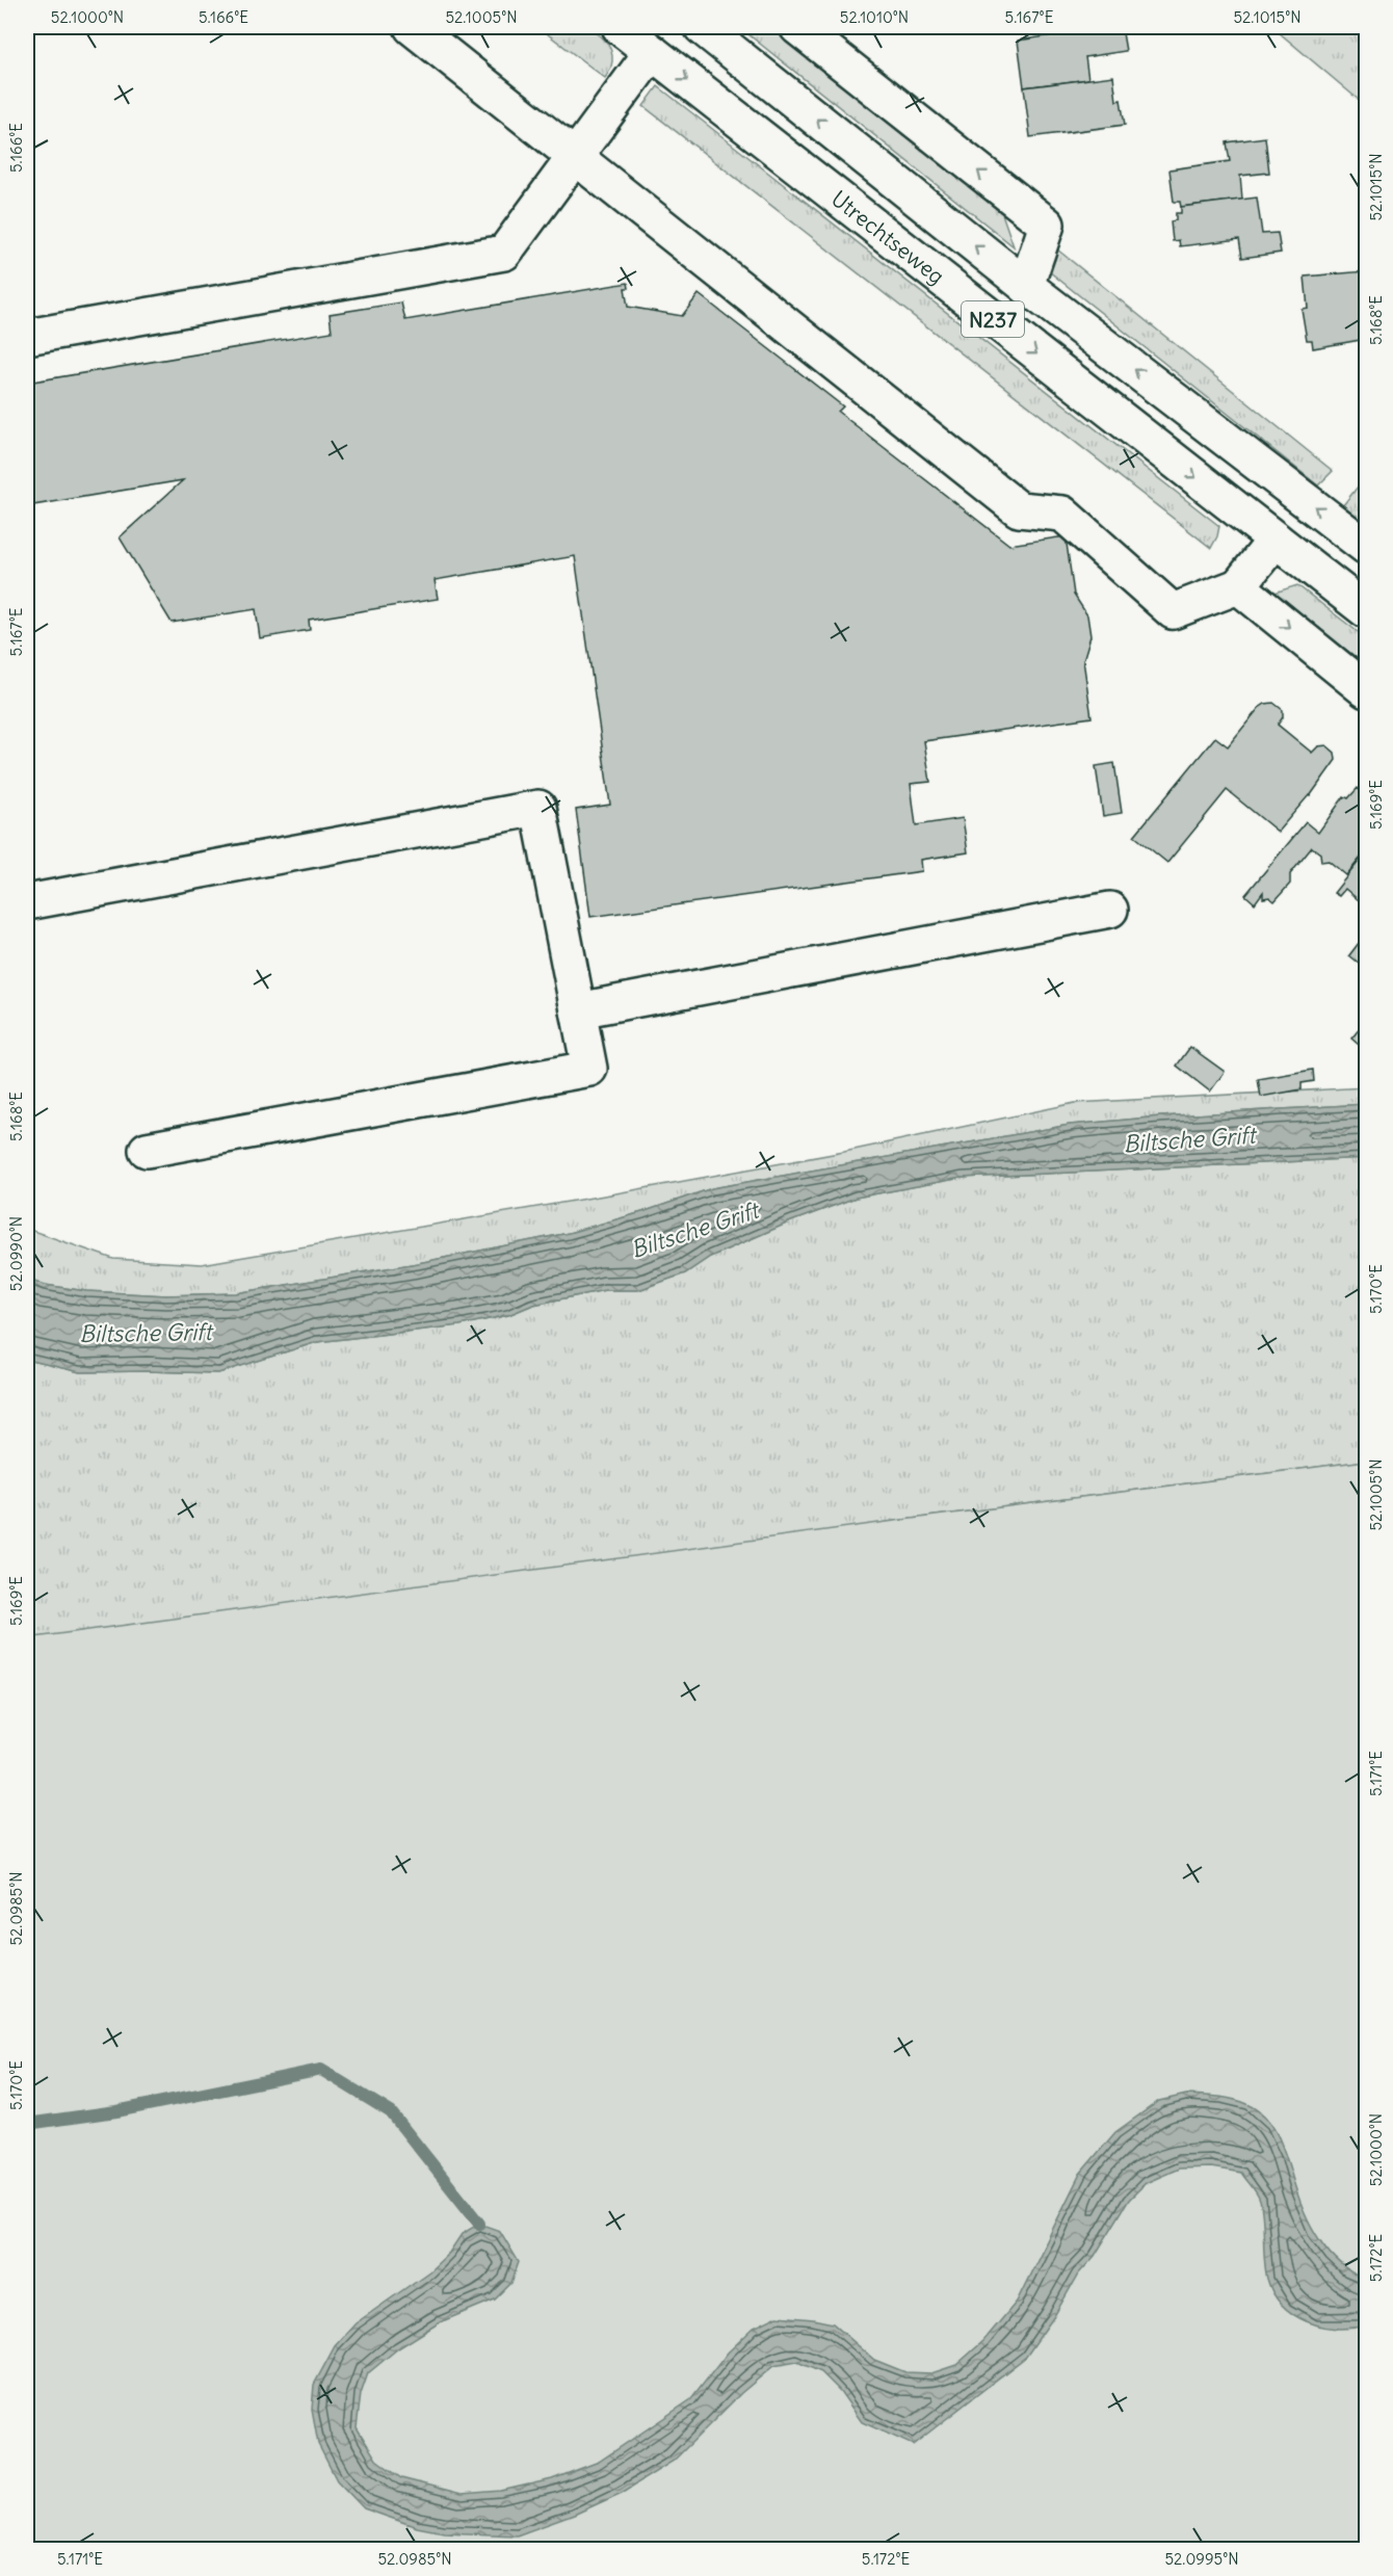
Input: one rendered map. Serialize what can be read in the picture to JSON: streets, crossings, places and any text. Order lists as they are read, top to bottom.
{
  "streets": {
    "main road": ["Utrechtseweg", "N237"]
  },
  "water": ["Biltsche Grift"],
  "coordinates": [
    "52.1000°N",
    "5.166°E",
    "52.1005°N",
    "52.1010°N",
    "5.167°E",
    "52.1015°N",
    "5.168°E",
    "5.169°E",
    "52.0990°N",
    "5.170°E",
    "5.171°E",
    "52.0985°N",
    "5.172°E",
    "52.0995°N"
  ]
}
